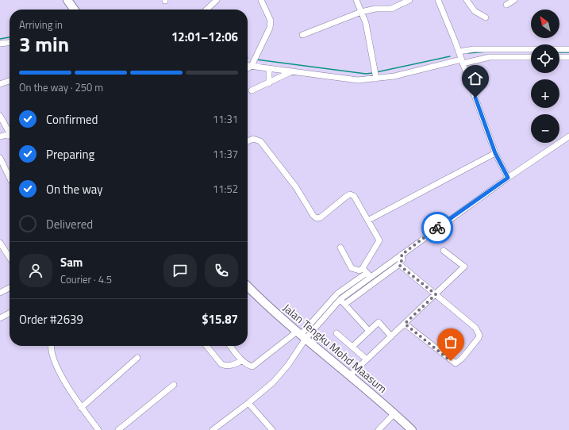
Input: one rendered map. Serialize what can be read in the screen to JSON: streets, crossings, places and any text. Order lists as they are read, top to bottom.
{
  "streets": {
    "main road": ["Jalan Tengku Mohd Maasum"]
  },
  "north": "top left",
  "page": {
    "map_buttons": ["+", "−"],
    "heading": ["3 min", "Arriving in", "12:01–12:06"],
    "panel": [
      "Sam",
      "Courier · 4.5",
      "Order #2639",
      "$15.87"
    ],
    "bar": "On the way · 250 m",
    "list": [
      ["Confirmed", "11:31"],
      ["Preparing", "11:37"],
      ["On the way", "11:52"],
      "Delivered"
    ]
  }
}
